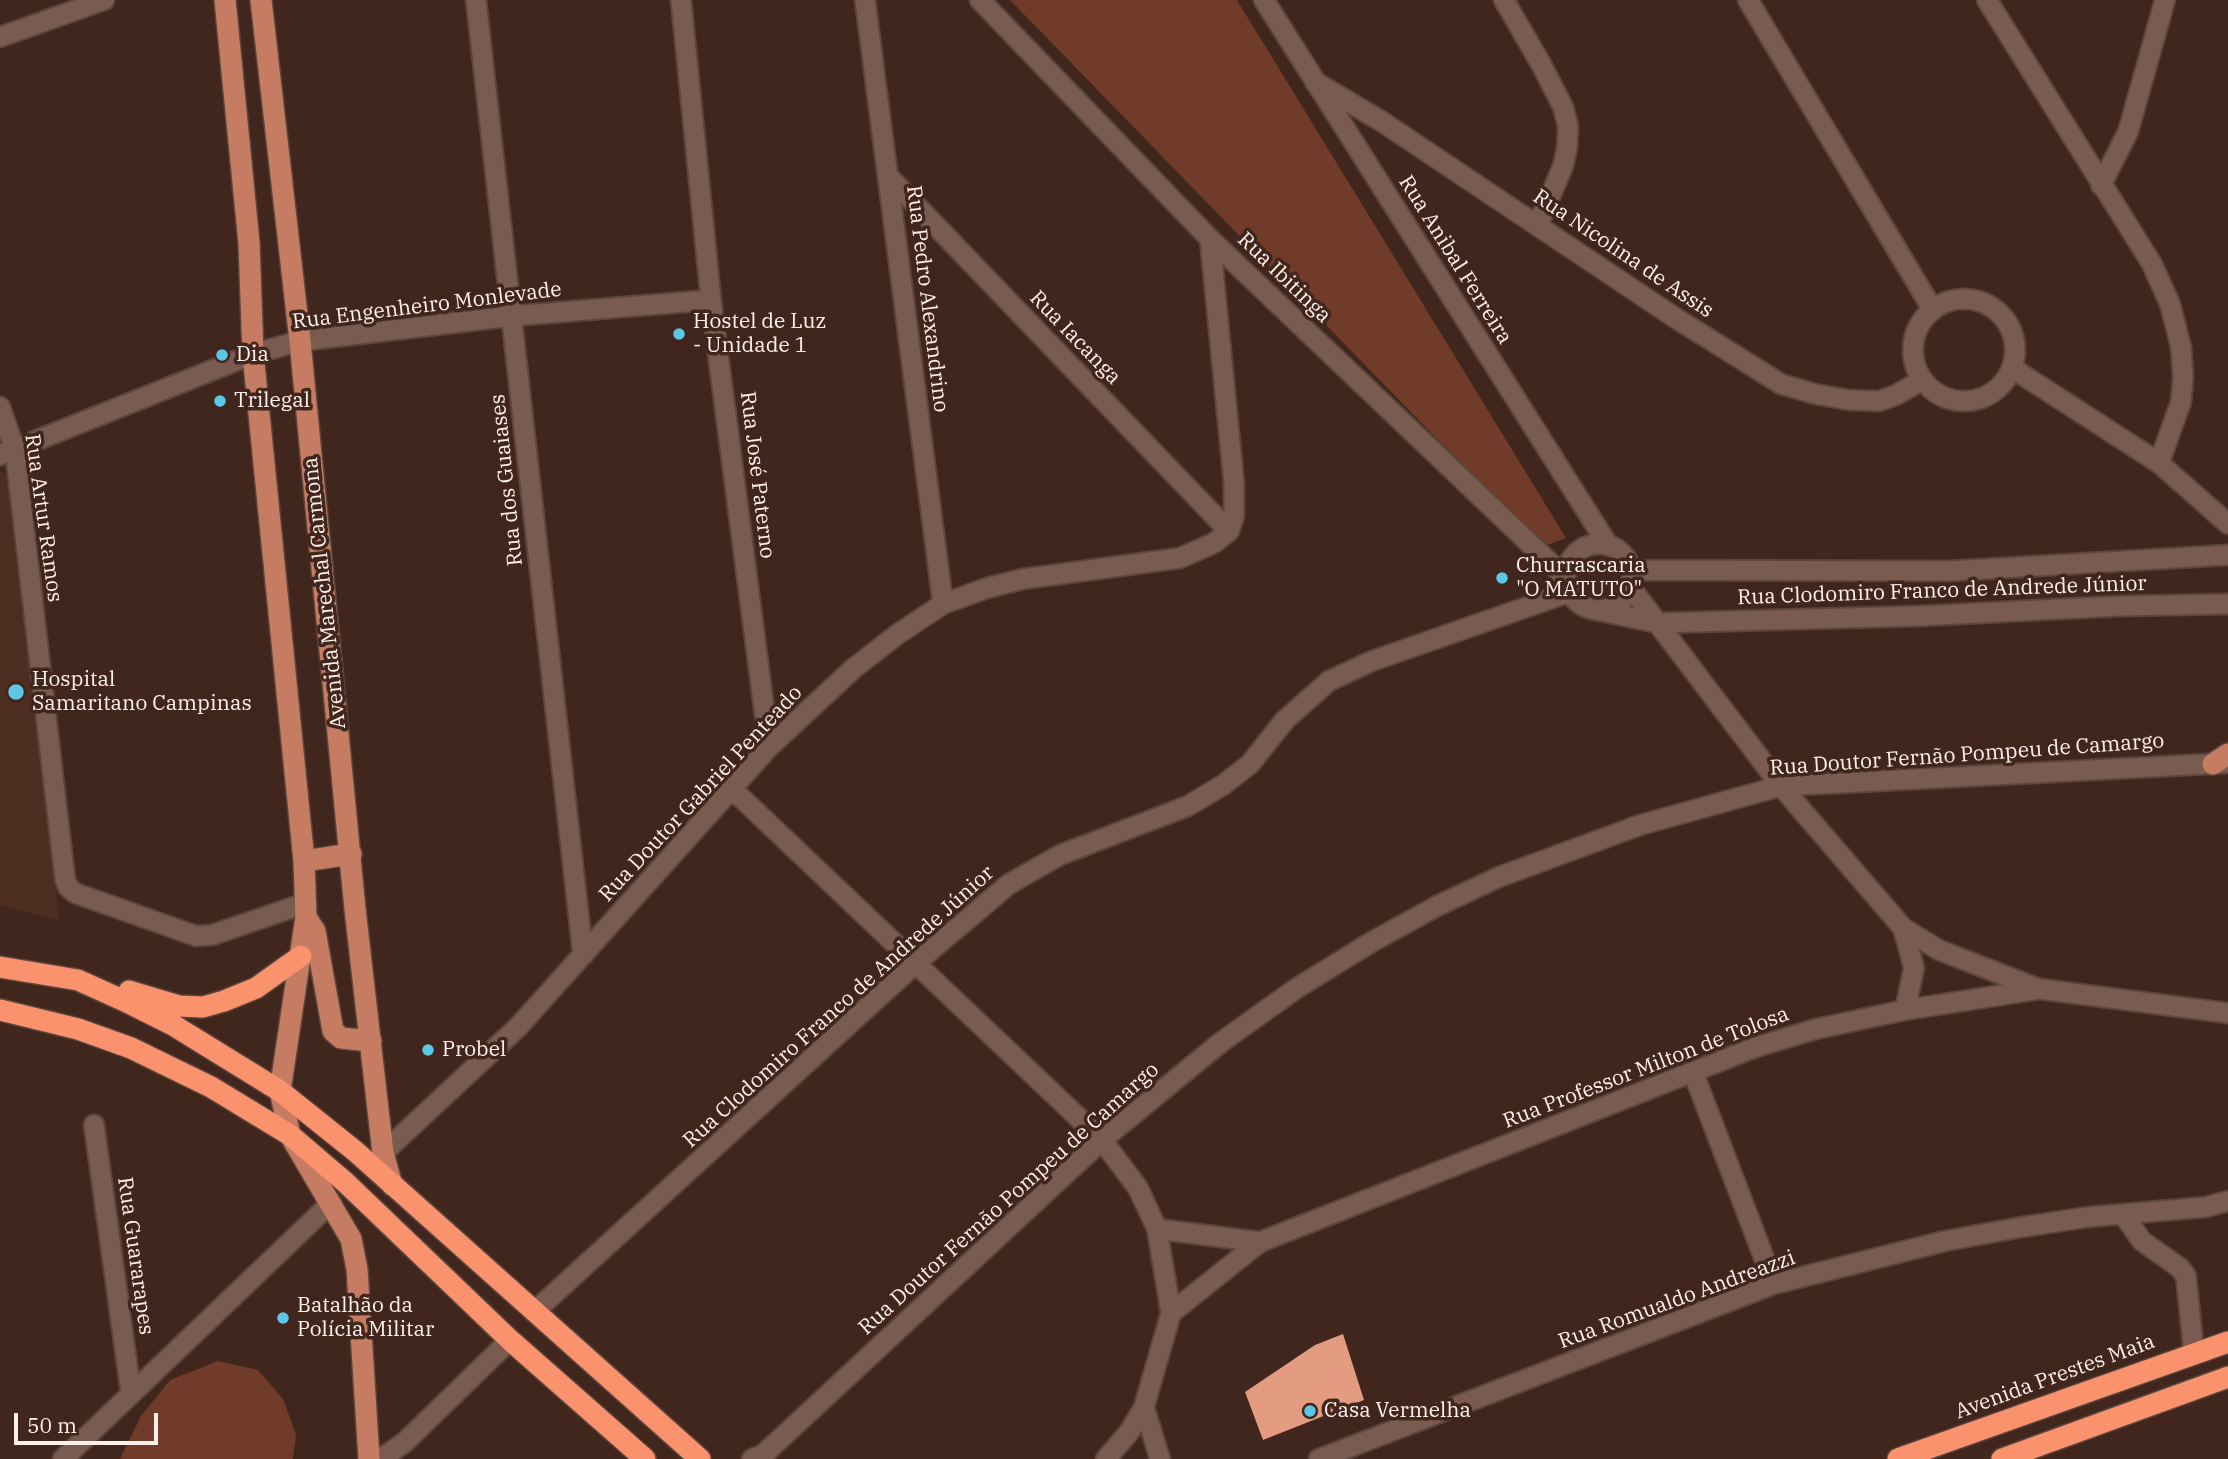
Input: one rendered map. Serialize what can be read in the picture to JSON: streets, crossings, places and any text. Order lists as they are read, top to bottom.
{
  "streets": {
    "highway": ["Avenida Prestes Maia"],
    "main road": ["Avenida Marechal Carmona"],
    "street": [
      "Rua Nicolina de Assis",
      "Rua Anibal Ferreira",
      "Rua Ibitinga",
      "Rua Pedro Alexandrino",
      "Rua Engenheiro Monlevade",
      "Rua Iacanga",
      "Rua José Paterno",
      "Rua dos Guaiases",
      "Rua Artur Ramos",
      "Rua Clodomiro Franco de Andrede Júnior",
      "Rua Doutor Fernão Pompeu de Camargo",
      "Rua Doutor Gabriel Penteado",
      "Rua Professor Milton de Tolosa",
      "Rua Guararapes",
      "Rua Romualdo Andreazzi"
    ]
  },
  "crossings": [
    ["Rua Nicolina de Assis", "Rua Anibal Ferreira"],
    ["Rua Anibal Ferreira", "Rua Ibitinga"],
    ["Rua Anibal Ferreira", "Rua Clodomiro Franco de Andrede Júnior"],
    ["Rua Anibal Ferreira", "Rua Doutor Fernão Pompeu de Camargo"],
    ["Rua Anibal Ferreira", "Rua Professor Milton de Tolosa"],
    ["Rua Ibitinga", "Rua Clodomiro Franco de Andrede Júnior"],
    ["Rua Pedro Alexandrino", "Rua Iacanga"],
    ["Rua Pedro Alexandrino", "Rua Doutor Gabriel Penteado"],
    ["Rua Engenheiro Monlevade", "Rua José Paterno"],
    ["Rua Engenheiro Monlevade", "Rua dos Guaiases"],
    ["Rua Engenheiro Monlevade", "Rua Artur Ramos"],
    ["Rua Engenheiro Monlevade", "Avenida Marechal Carmona"],
    ["Rua Iacanga", "Rua Doutor Gabriel Penteado"],
    ["Rua José Paterno", "Rua Doutor Gabriel Penteado"],
    ["Rua dos Guaiases", "Rua Doutor Gabriel Penteado"],
    ["Avenida Marechal Carmona", "Rua Doutor Gabriel Penteado"]
  ],
  "places": [
    "Hostel de Luz - Unidade 1",
    "Dia",
    "Trilegal",
    "Churrascaria \"O MATUTO\"",
    "Hospital Samaritano Campinas",
    "Probel",
    "Batalhão da Polícia Militar",
    "Casa Vermelha"
  ],
  "scale_bar": "50 m"
}
